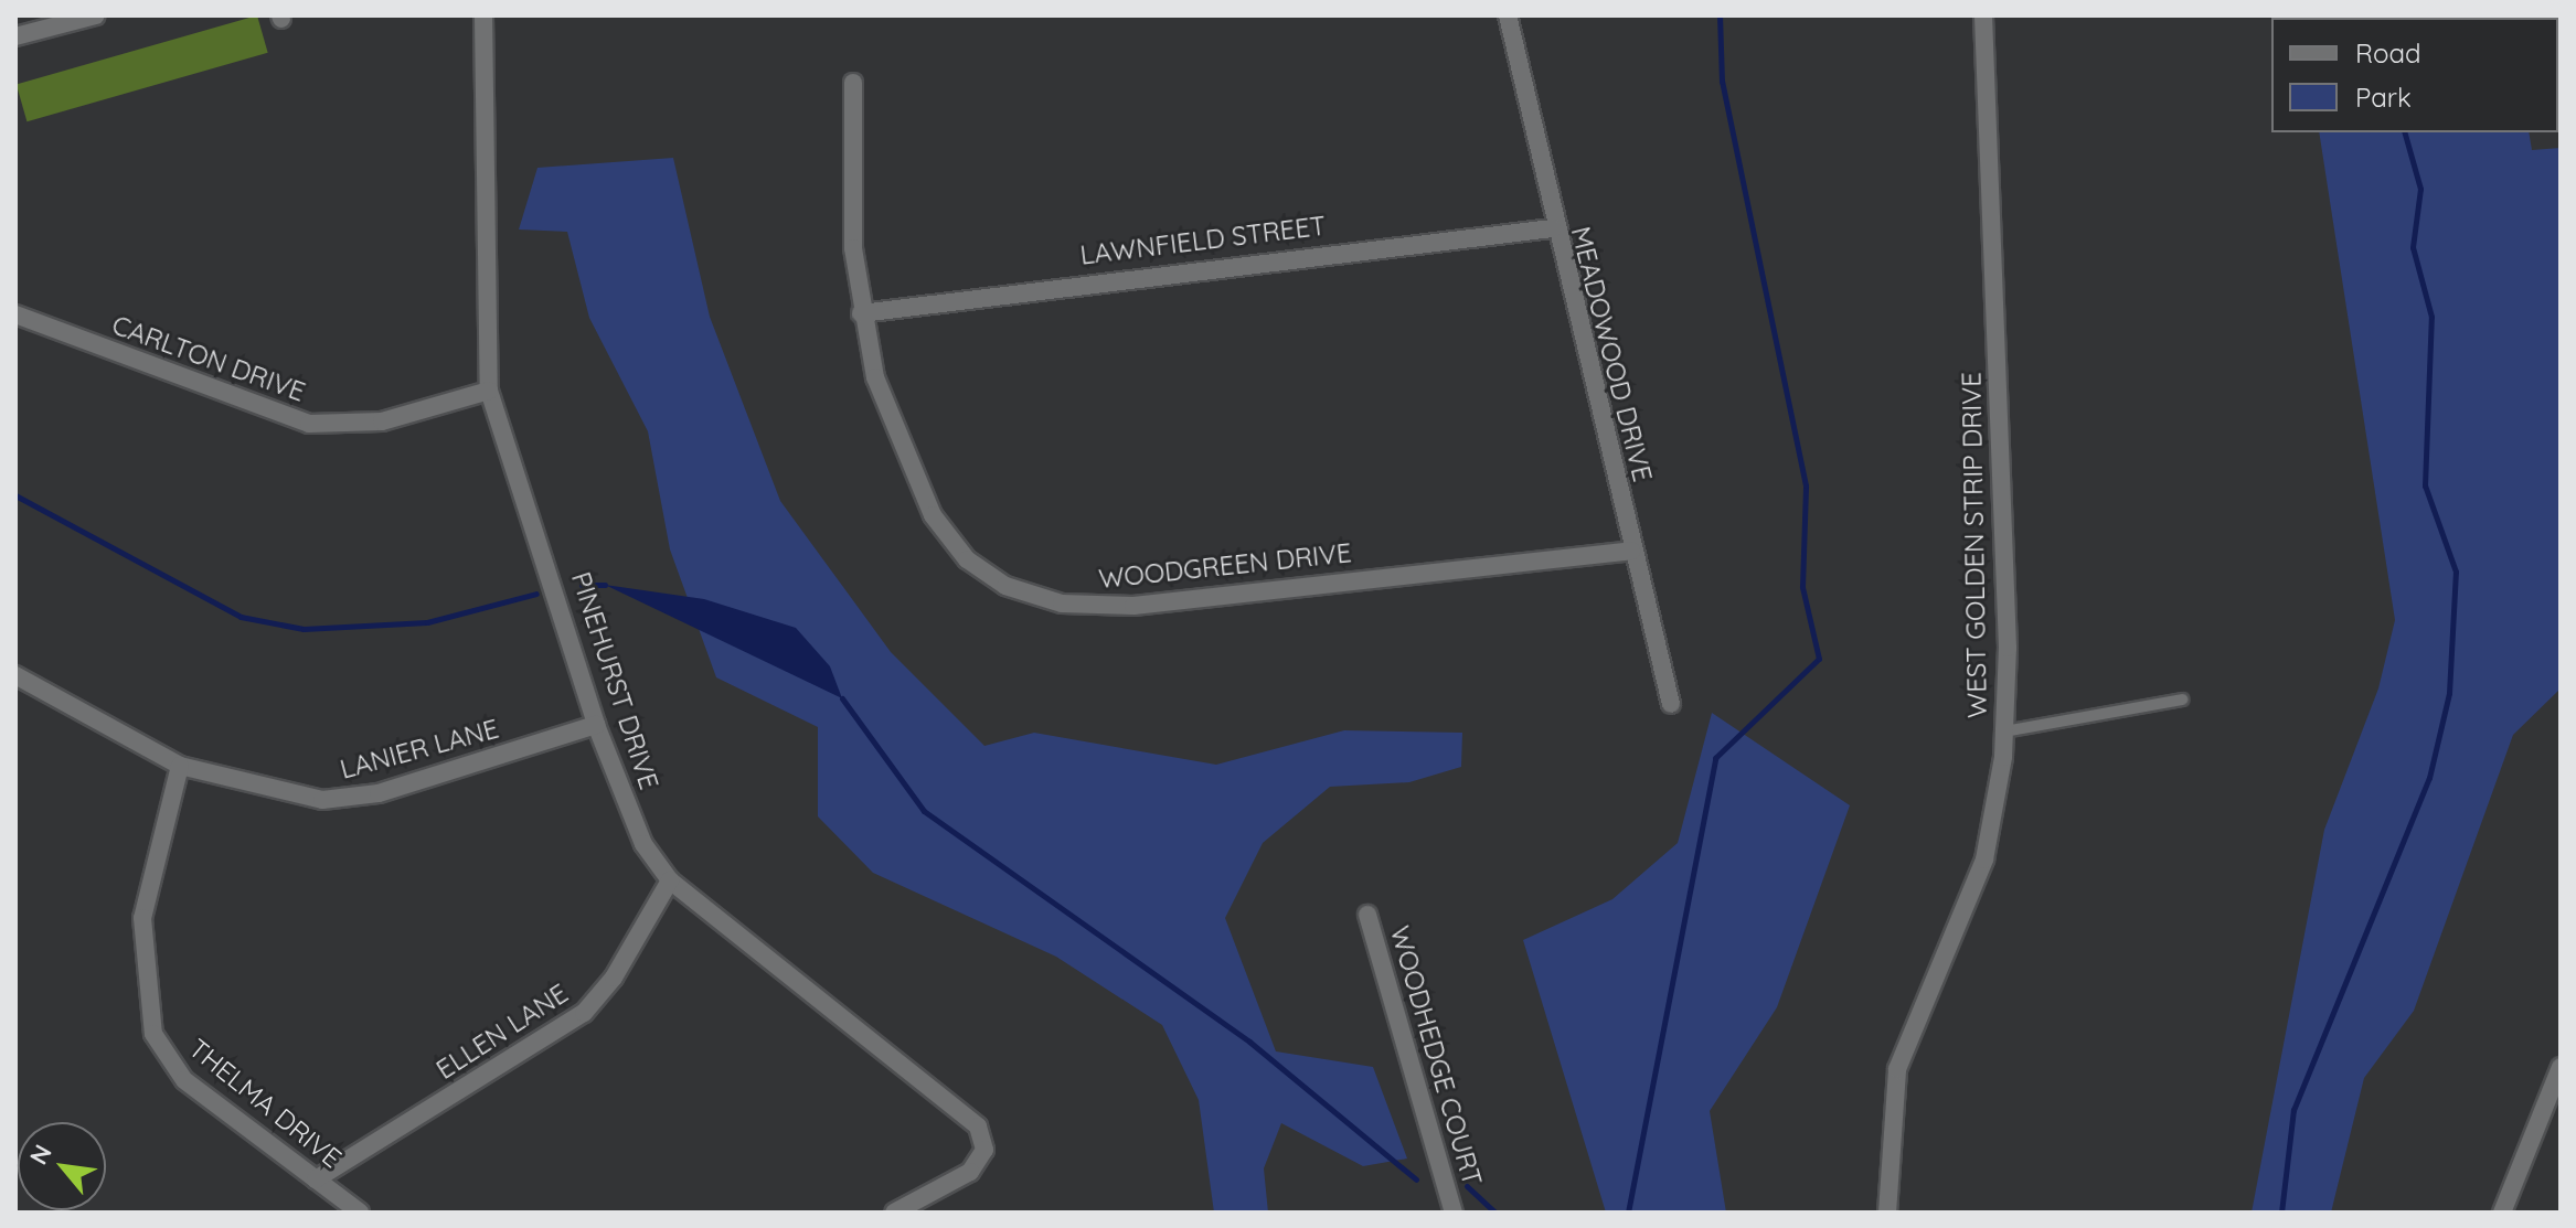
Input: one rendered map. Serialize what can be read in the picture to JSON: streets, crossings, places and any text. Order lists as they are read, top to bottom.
{
  "streets": {
    "street": [
      "LAWNFIELD STREET",
      "MEADOWOOD DRIVE",
      "CARLTON DRIVE",
      "WEST GOLDEN STRIP DRIVE",
      "WOODGREEN DRIVE",
      "PINEHURST DRIVE",
      "LANIER LANE",
      "ELLEN LANE",
      "WOODHEDGE COURT",
      "THELMA DRIVE"
    ]
  },
  "crossings": [
    ["LAWNFIELD STREET", "MEADOWOOD DRIVE"],
    ["LAWNFIELD STREET", "WOODGREEN DRIVE"],
    ["MEADOWOOD DRIVE", "WOODGREEN DRIVE"],
    ["CARLTON DRIVE", "PINEHURST DRIVE"],
    ["PINEHURST DRIVE", "LANIER LANE"],
    ["PINEHURST DRIVE", "ELLEN LANE"],
    ["LANIER LANE", "THELMA DRIVE"],
    ["ELLEN LANE", "THELMA DRIVE"]
  ],
  "legend": ["Road", "Park"],
  "north": "top left"
}
